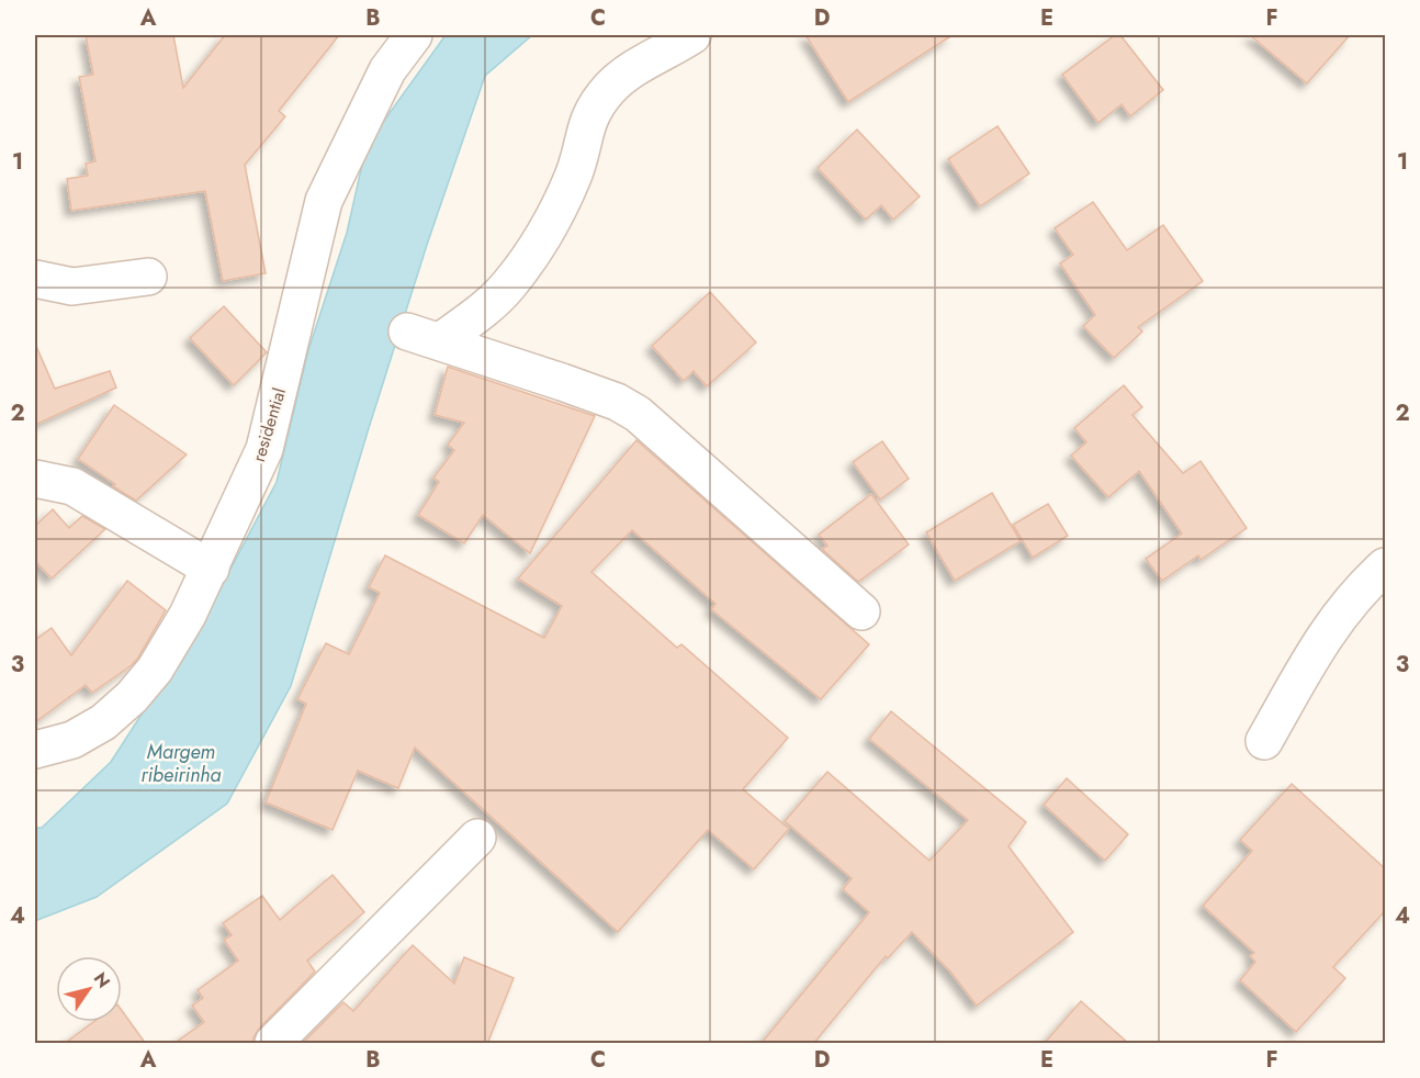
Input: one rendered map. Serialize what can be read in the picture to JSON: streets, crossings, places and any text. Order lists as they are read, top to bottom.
{
  "streets": {
    "street": ["residential"]
  },
  "water": ["Margem ribeirinha"],
  "north": "top right",
  "grid": {
    "columns": [
      "A",
      "B",
      "C",
      "D",
      "E",
      "F"
    ],
    "rows": [
      "1",
      "2",
      "3",
      "4"
    ]
  }
}
